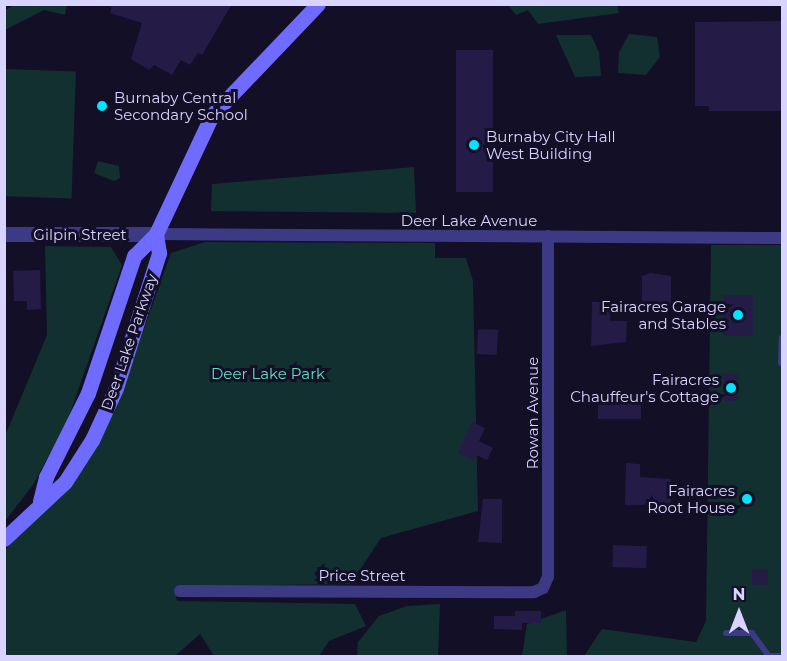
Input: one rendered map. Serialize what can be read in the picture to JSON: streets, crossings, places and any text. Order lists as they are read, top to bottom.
{
  "streets": {
    "main road": ["Deer Lake Parkway"],
    "street": [
      "Deer Lake Avenue",
      "Gilpin Street",
      "Rowan Avenue",
      "Price Street"
    ]
  },
  "crossings": [
    ["Deer Lake Avenue", "Gilpin Street"],
    ["Deer Lake Avenue", "Deer Lake Parkway"],
    ["Deer Lake Avenue", "Rowan Avenue"],
    ["Gilpin Street", "Deer Lake Parkway"],
    ["Rowan Avenue", "Price Street"]
  ],
  "parks": ["Deer Lake Park"],
  "places": [
    "Burnaby Central Secondary School",
    "Burnaby City Hall West Building",
    "Fairacres Garage and Stables",
    "Fairacres Chauffeur's Cottage",
    "Fairacres Root House"
  ],
  "north": "top"
}
